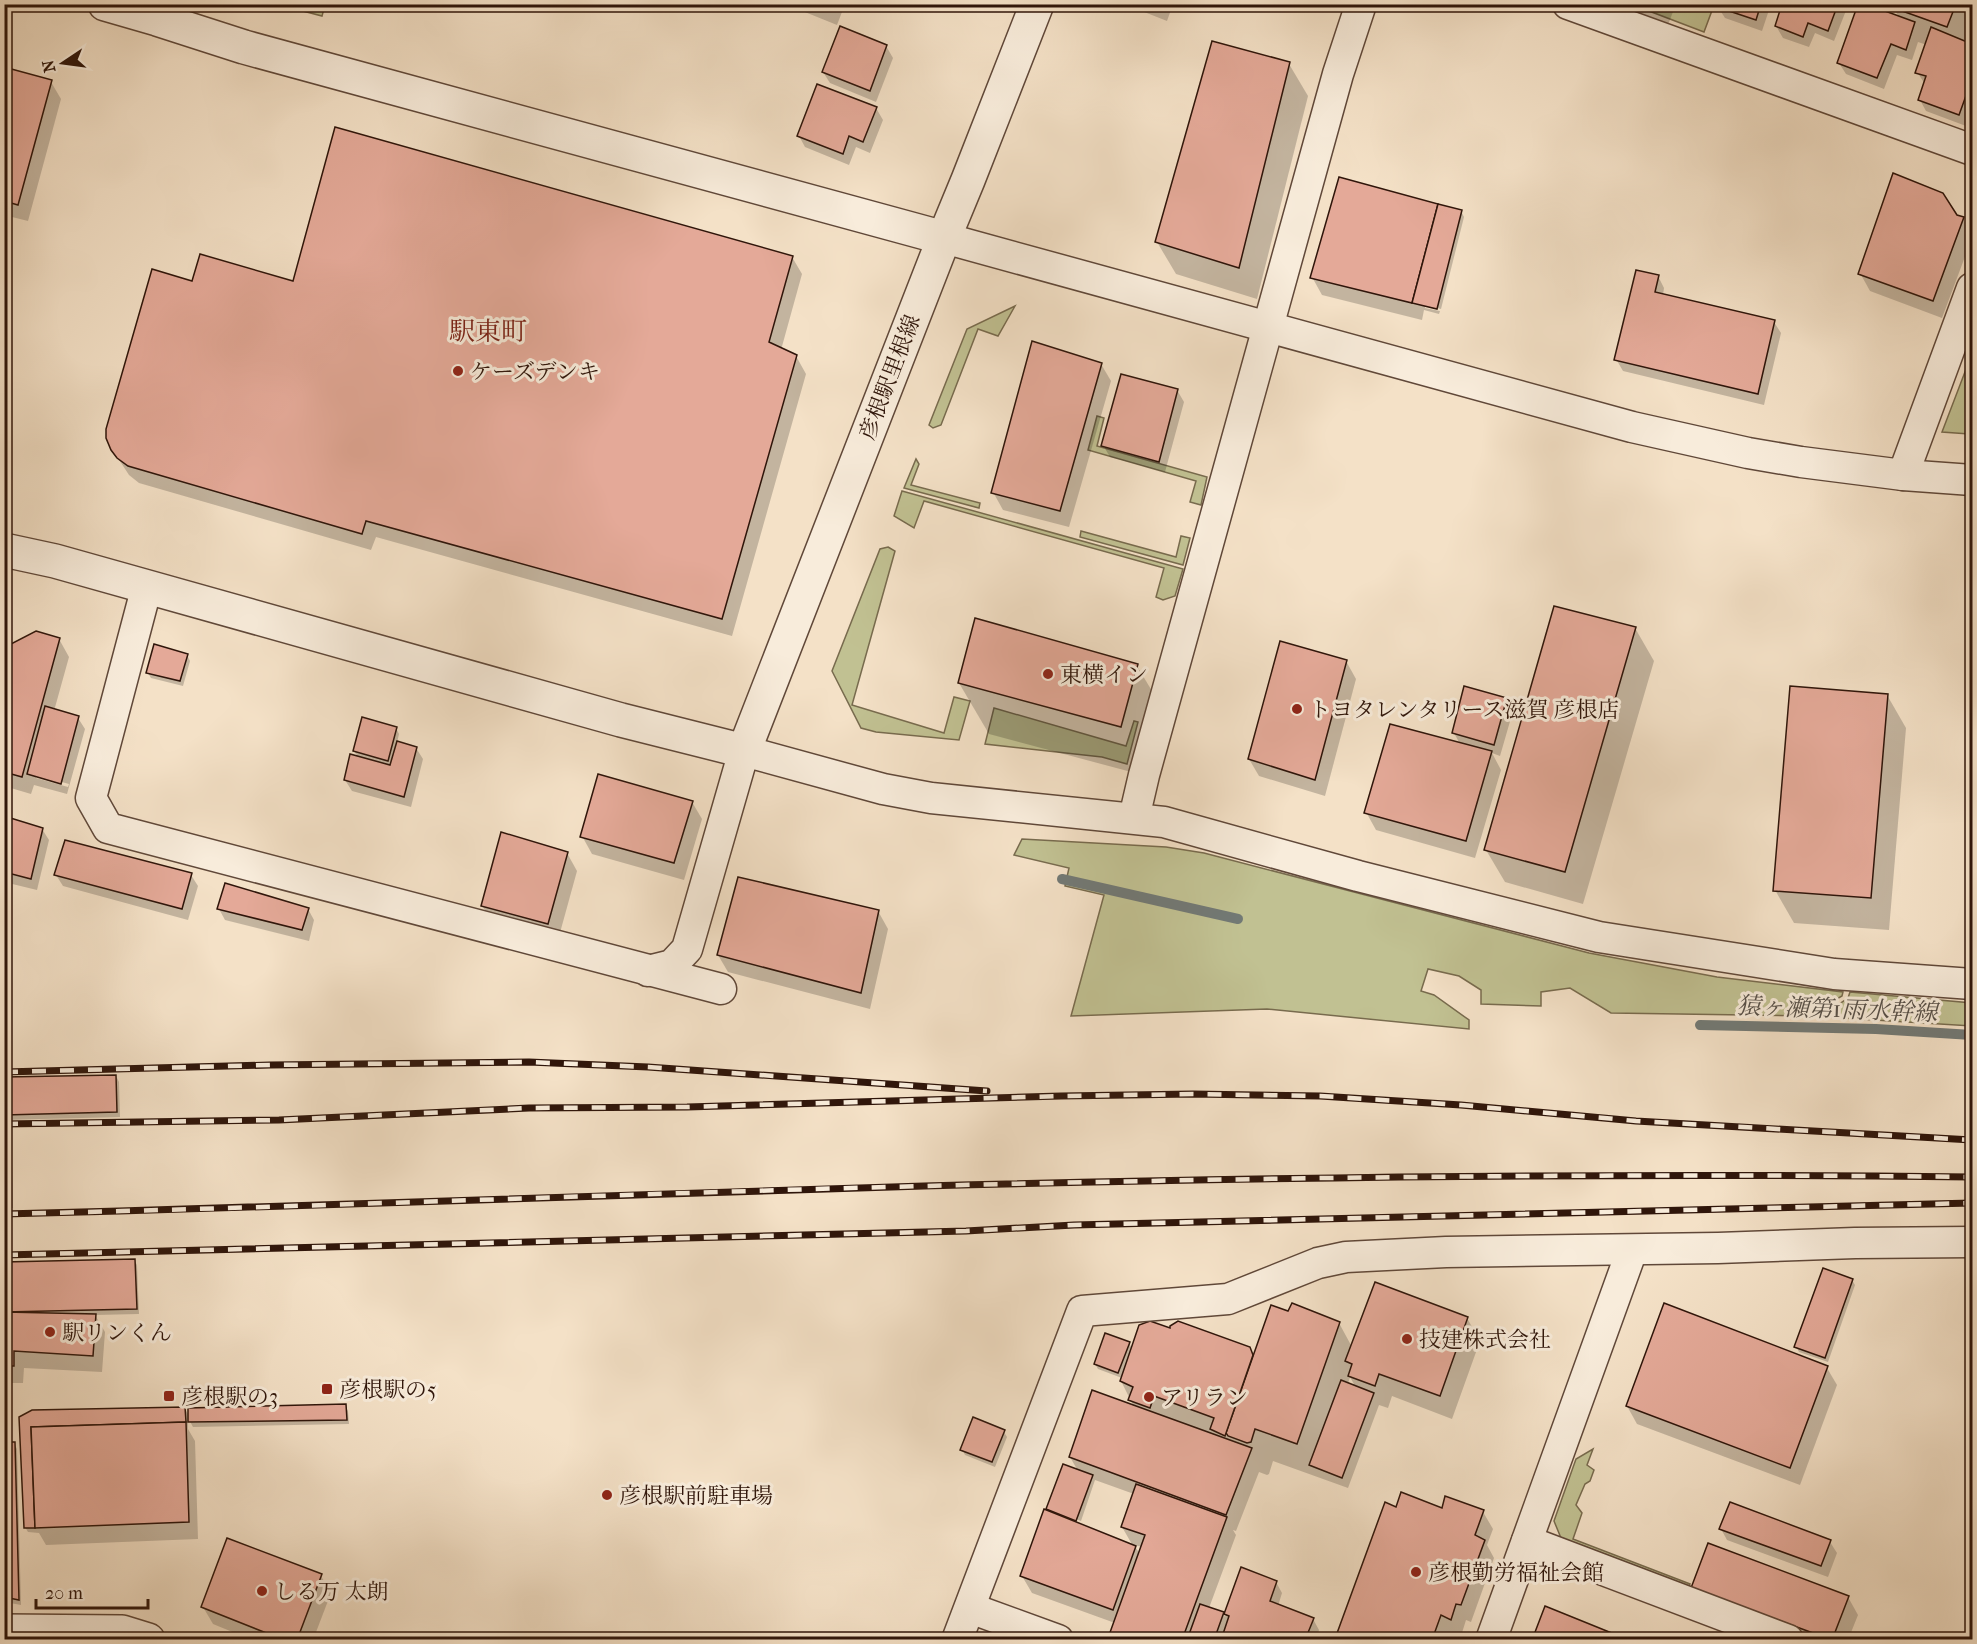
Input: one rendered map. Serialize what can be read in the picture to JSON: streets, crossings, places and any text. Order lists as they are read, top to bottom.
{
  "streets": {
    "street": ["彦根駅里根線"]
  },
  "districts": ["駅東町"],
  "water": ["猿ヶ瀬第1雨水幹線"],
  "places": {
    "other": [
      "ケーズデンキ",
      "東横イン",
      "トヨタレンタリース滋賀 彦根店",
      "駅リンくん",
      "技建株式会社",
      "アリラン",
      "彦根駅前駐車場",
      "彦根勤労福祉会館",
      "しる万 太朗"
    ],
    "transit": ["彦根駅の5", "彦根駅の3"]
  },
  "scale_bar": "20 m",
  "north": "left"
}
